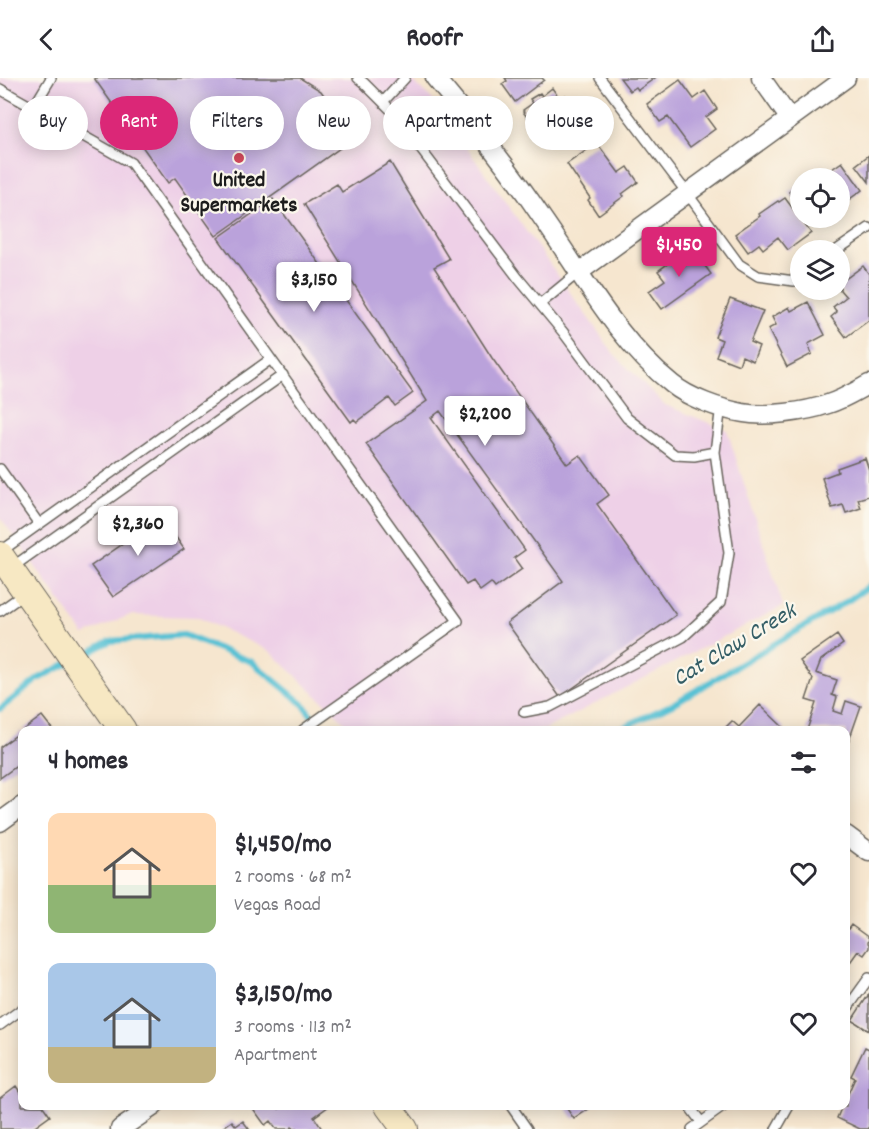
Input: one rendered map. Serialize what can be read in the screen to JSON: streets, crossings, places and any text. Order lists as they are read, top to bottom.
{
  "water": ["Cat Claw Creek"],
  "places": ["United Supermarkets"],
  "page": {
    "header": "Roofr",
    "chip": [
      "Buy",
      "Rent",
      "Filters",
      "New",
      "Apartment",
      "House"
    ],
    "price": [
      "$1,450",
      "$3,150",
      "$2,200",
      "$2,360"
    ],
    "heading": "4 homes",
    "list": [
      {
        "name": "$1,450/mo",
        "note": "2 rooms · 68 m² · Vegas Road"
      },
      {
        "name": "$3,150/mo",
        "note": "3 rooms · 113 m² · Apartment"
      }
    ]
  }
}
